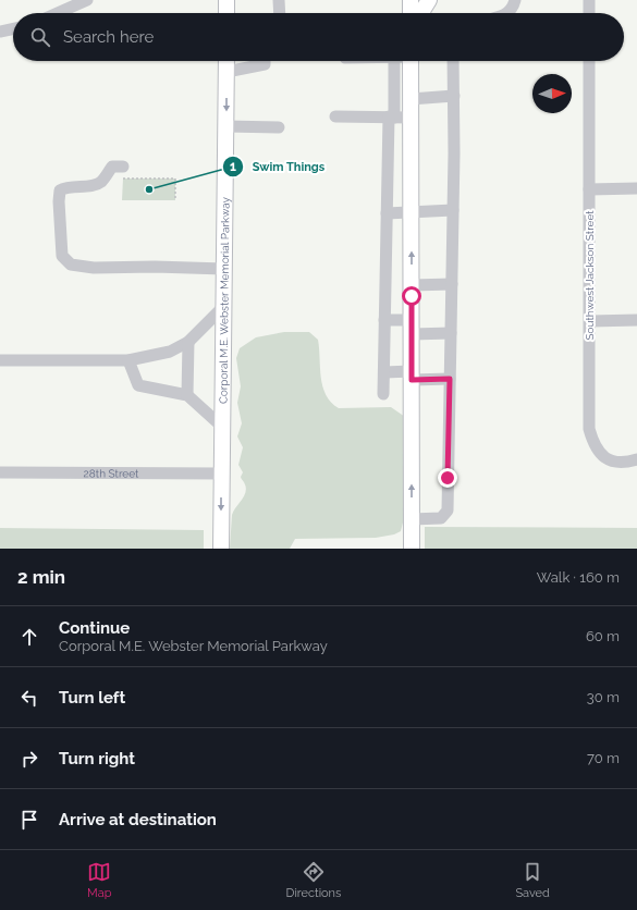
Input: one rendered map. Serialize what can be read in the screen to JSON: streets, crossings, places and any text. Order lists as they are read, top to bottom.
{
  "streets": {
    "main road": ["Corporal M.E. Webster Memorial Parkway"],
    "street": ["Southwest Jackson Street", "28th Street"]
  },
  "crossings": [
    ["Corporal M.E. Webster Memorial Parkway", "28th Street"]
  ],
  "places": ["Swim Things"],
  "north": "right",
  "page": {
    "search": "Search here",
    "heading": ["2 min", "Walk · 160 m"],
    "list": [
      ["Continue", "Corporal M.E. Webster Memorial Parkway", "60 m"],
      ["Turn left", "30 m"],
      ["Turn right", "70 m"],
      "Arrive at destination"
    ],
    "nav": ["Map", "Directions", "Saved"]
  }
}
